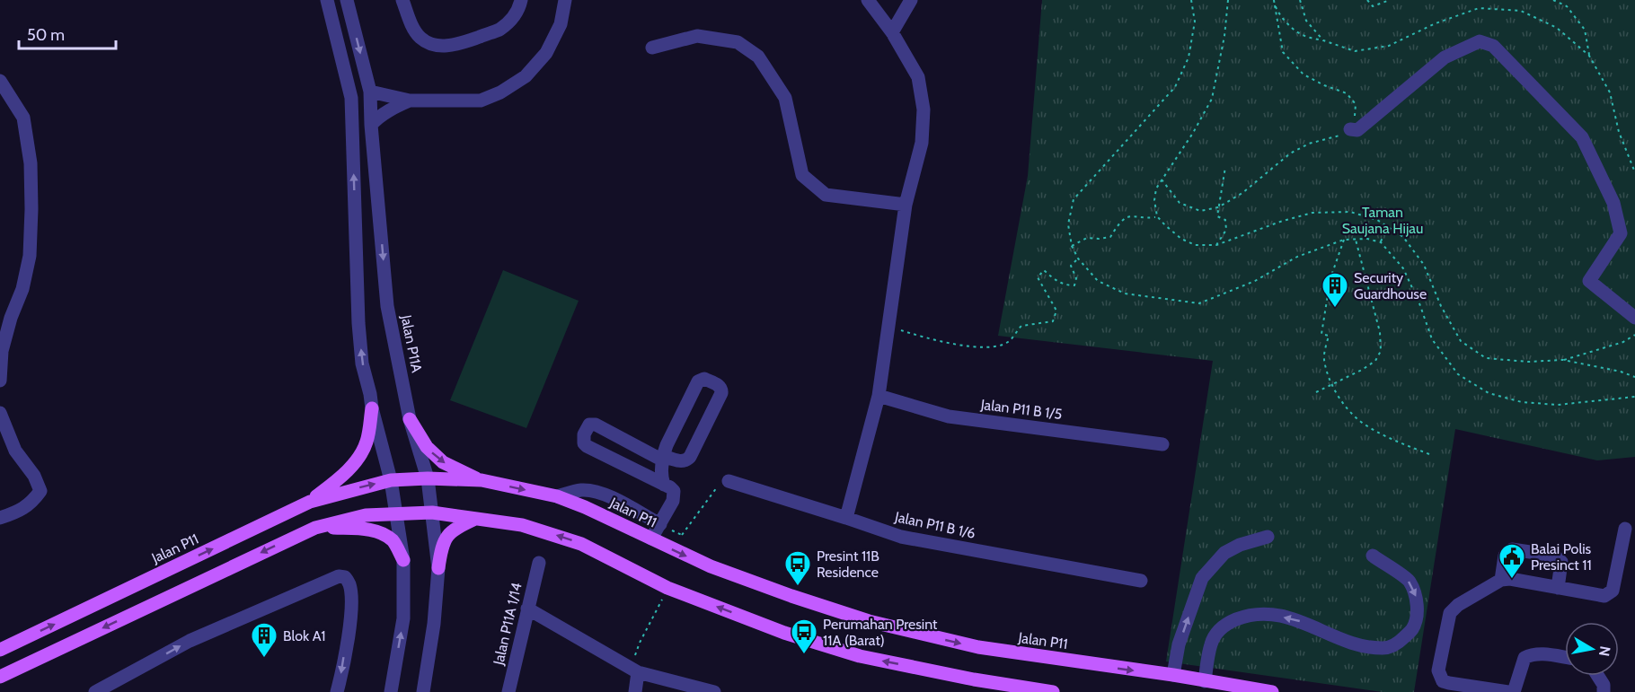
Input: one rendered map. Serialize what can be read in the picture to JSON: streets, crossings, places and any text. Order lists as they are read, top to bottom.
{
  "streets": {
    "main road": ["Jalan P11"],
    "street": [
      "Jalan P11A",
      "Jalan P11 B 1/5",
      "Jalan P11 B 1/6",
      "Jalan P11A 1/14"
    ]
  },
  "crossings": [
    ["Jalan P11A", "Jalan P11"]
  ],
  "parks": ["Taman Saujana Hijau"],
  "places": {
    "building": ["Security Guardhouse", "Blok A1"],
    "public building": ["Balai Polis Presinct 11"],
    "bus stop": ["Presint 11B Residence", "Perumahan Presint 11A (Barat)"]
  },
  "scale_bar": "50 m",
  "north": "right"
}
